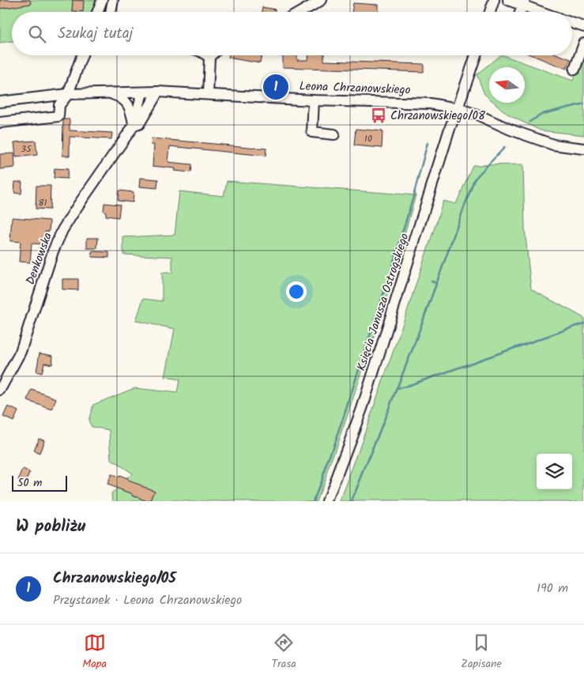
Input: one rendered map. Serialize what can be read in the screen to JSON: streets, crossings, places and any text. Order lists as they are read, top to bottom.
{
  "streets": {
    "street": ["Leona Chrzanowskiego", "Denkowska", "Księcia Janusza Ostrogskiego"]
  },
  "crossings": [
    ["Leona Chrzanowskiego", "Denkowska"],
    ["Leona Chrzanowskiego", "Księcia Janusza Ostrogskiego"]
  ],
  "places": {
    "bus stop": ["Chrzanowskiego/08"]
  },
  "house_numbers": ["10", "35", "81"],
  "scale_bar": "50 m",
  "north": "left",
  "page": {
    "search": "Szukaj tutaj",
    "pins": "1",
    "scale": "50 m",
    "heading": "W pobliżu",
    "list": [
      {
        "mark": "1",
        "name": "Chrzanowskiego/05",
        "note": "Przystanek · Leona Chrzanowskiego",
        "value": "190 m"
      }
    ],
    "nav": ["Mapa", "Trasa", "Zapisane"]
  }
}
